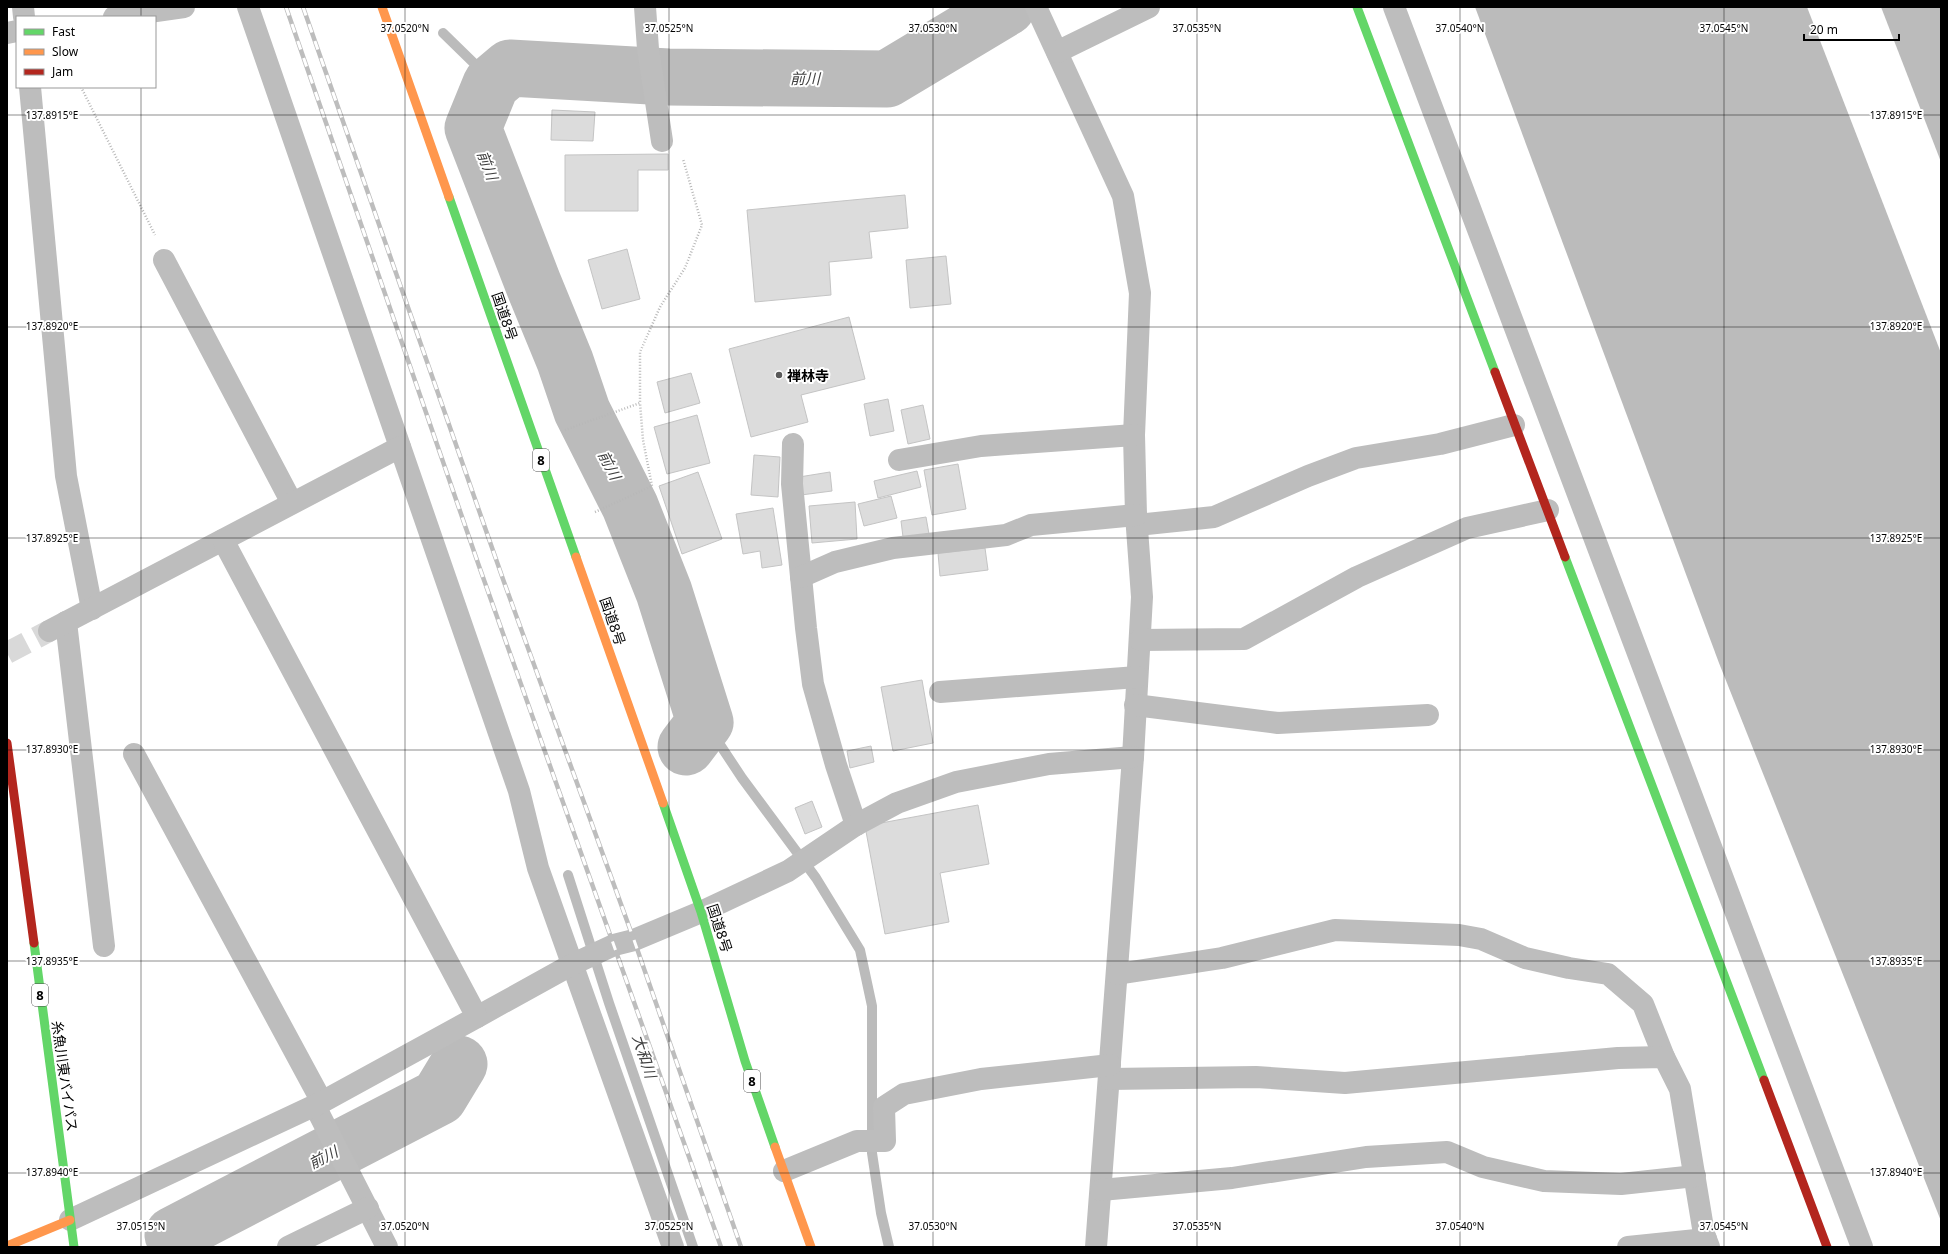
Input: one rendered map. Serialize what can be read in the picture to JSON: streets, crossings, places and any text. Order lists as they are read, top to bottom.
{
  "streets": {
    "main road": ["国道8号", "8", "糸魚川東バイパス"]
  },
  "water": ["前川", "大和川"],
  "places": ["禅林寺"],
  "legend": ["Fast", "Slow", "Jam"],
  "scale_bar": "20 m",
  "coordinates": [
    "37.0520°N",
    "37.0525°N",
    "37.0530°N",
    "37.0535°N",
    "37.0540°N",
    "37.0545°N",
    "137.8915°E",
    "137.8920°E",
    "137.8925°E",
    "137.8930°E",
    "137.8935°E",
    "137.8940°E",
    "37.0515°N"
  ]
}
